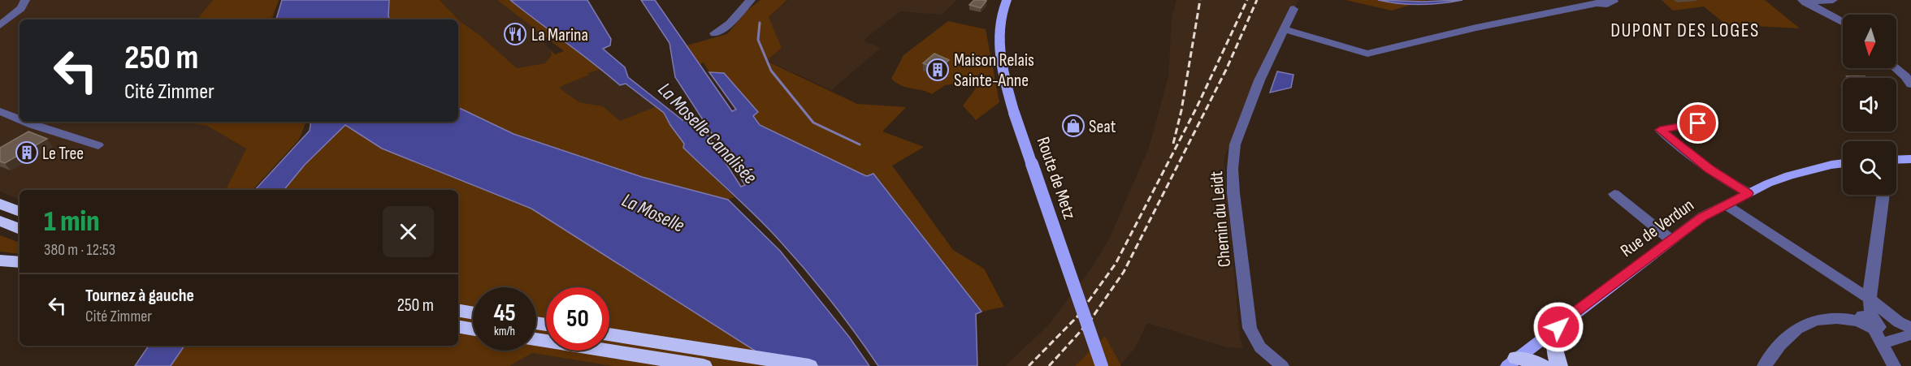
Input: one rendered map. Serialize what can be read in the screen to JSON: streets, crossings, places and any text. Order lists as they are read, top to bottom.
{
  "streets": {
    "main road": ["Route de Metz", "Rue de Verdun"],
    "street": ["Chemin du Leidt"]
  },
  "districts": ["DUPONT DES LOGES"],
  "water": ["La Moselle Canalisée", "La Moselle"],
  "places": {
    "restaurant": ["La Marina"],
    "building": ["Maison Relais Sainte-Anne", "Le Tree"],
    "shop": ["Seat"]
  },
  "north": "bottom",
  "page": {
    "turn": ["250 m", "Cité Zimmer"],
    "heading": ["1 min", "380 m · 12:53"],
    "list": [
      {
        "name": "Tournez à gauche",
        "note": "Cité Zimmer",
        "value": "250 m"
      }
    ],
    "speed": "45 km/h",
    "limit": "50"
  }
}
